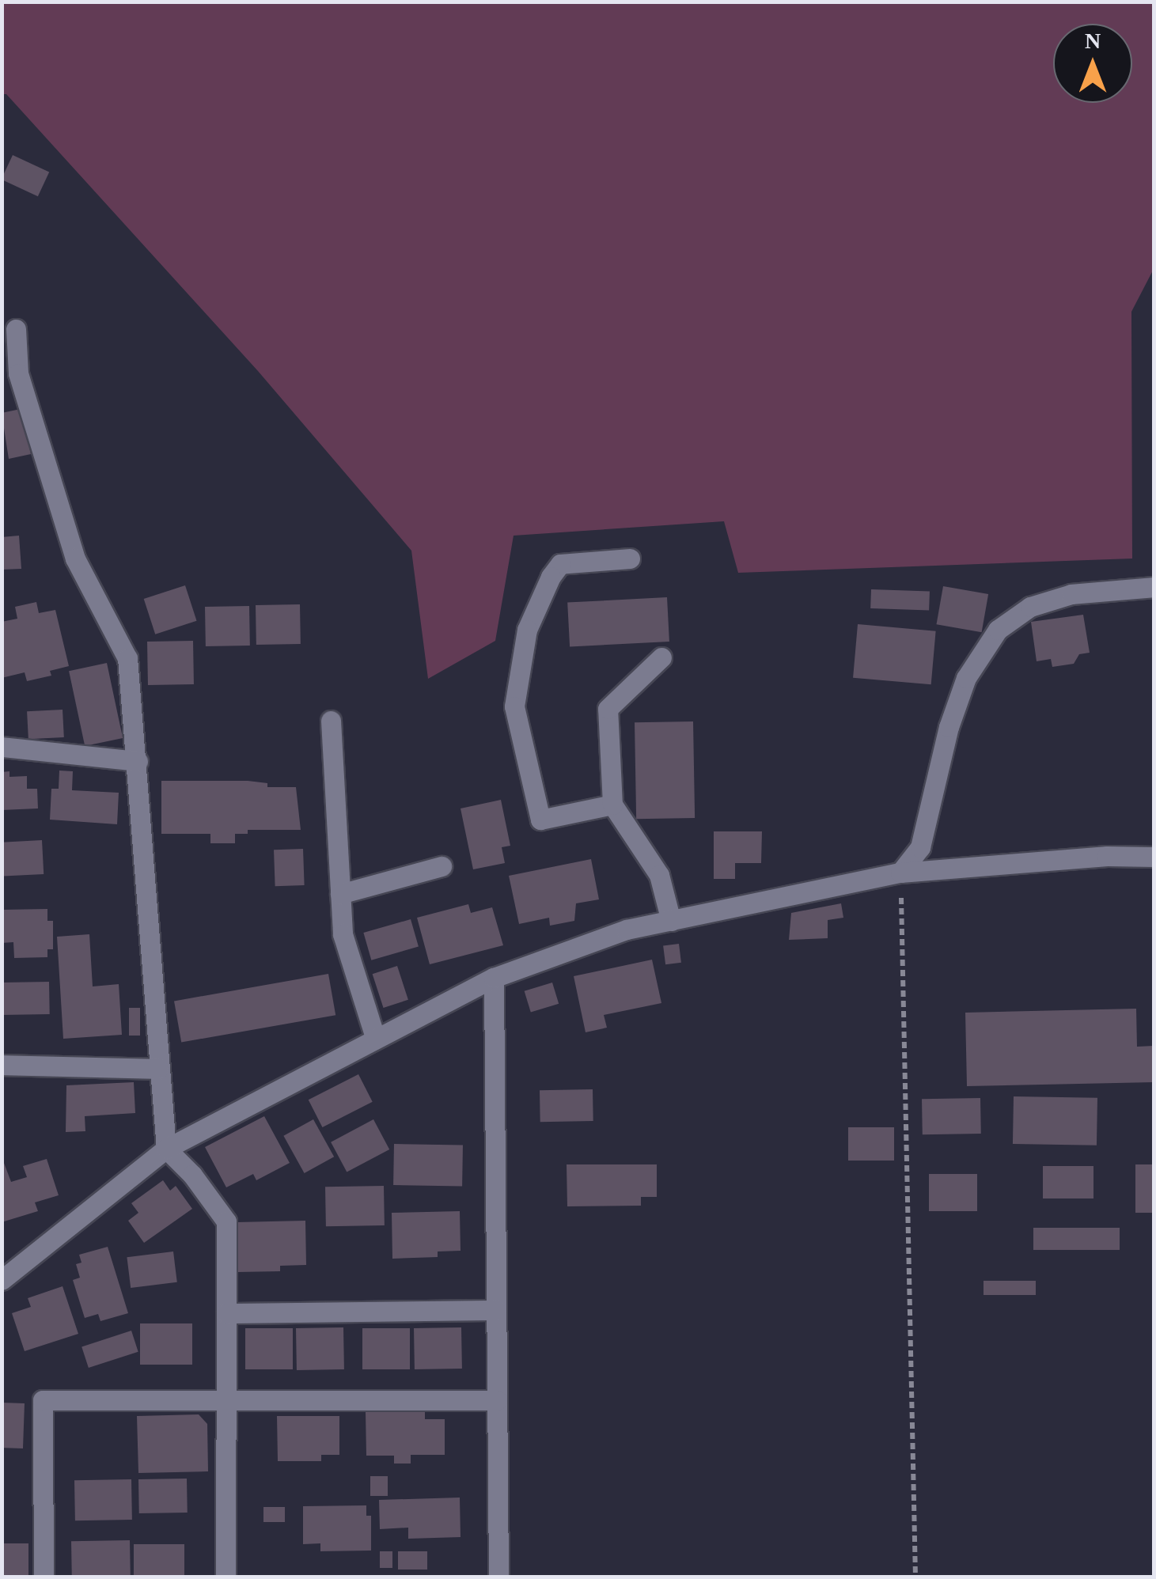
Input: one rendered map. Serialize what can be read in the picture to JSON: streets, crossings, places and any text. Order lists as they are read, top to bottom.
{
  "north": "top"
}
